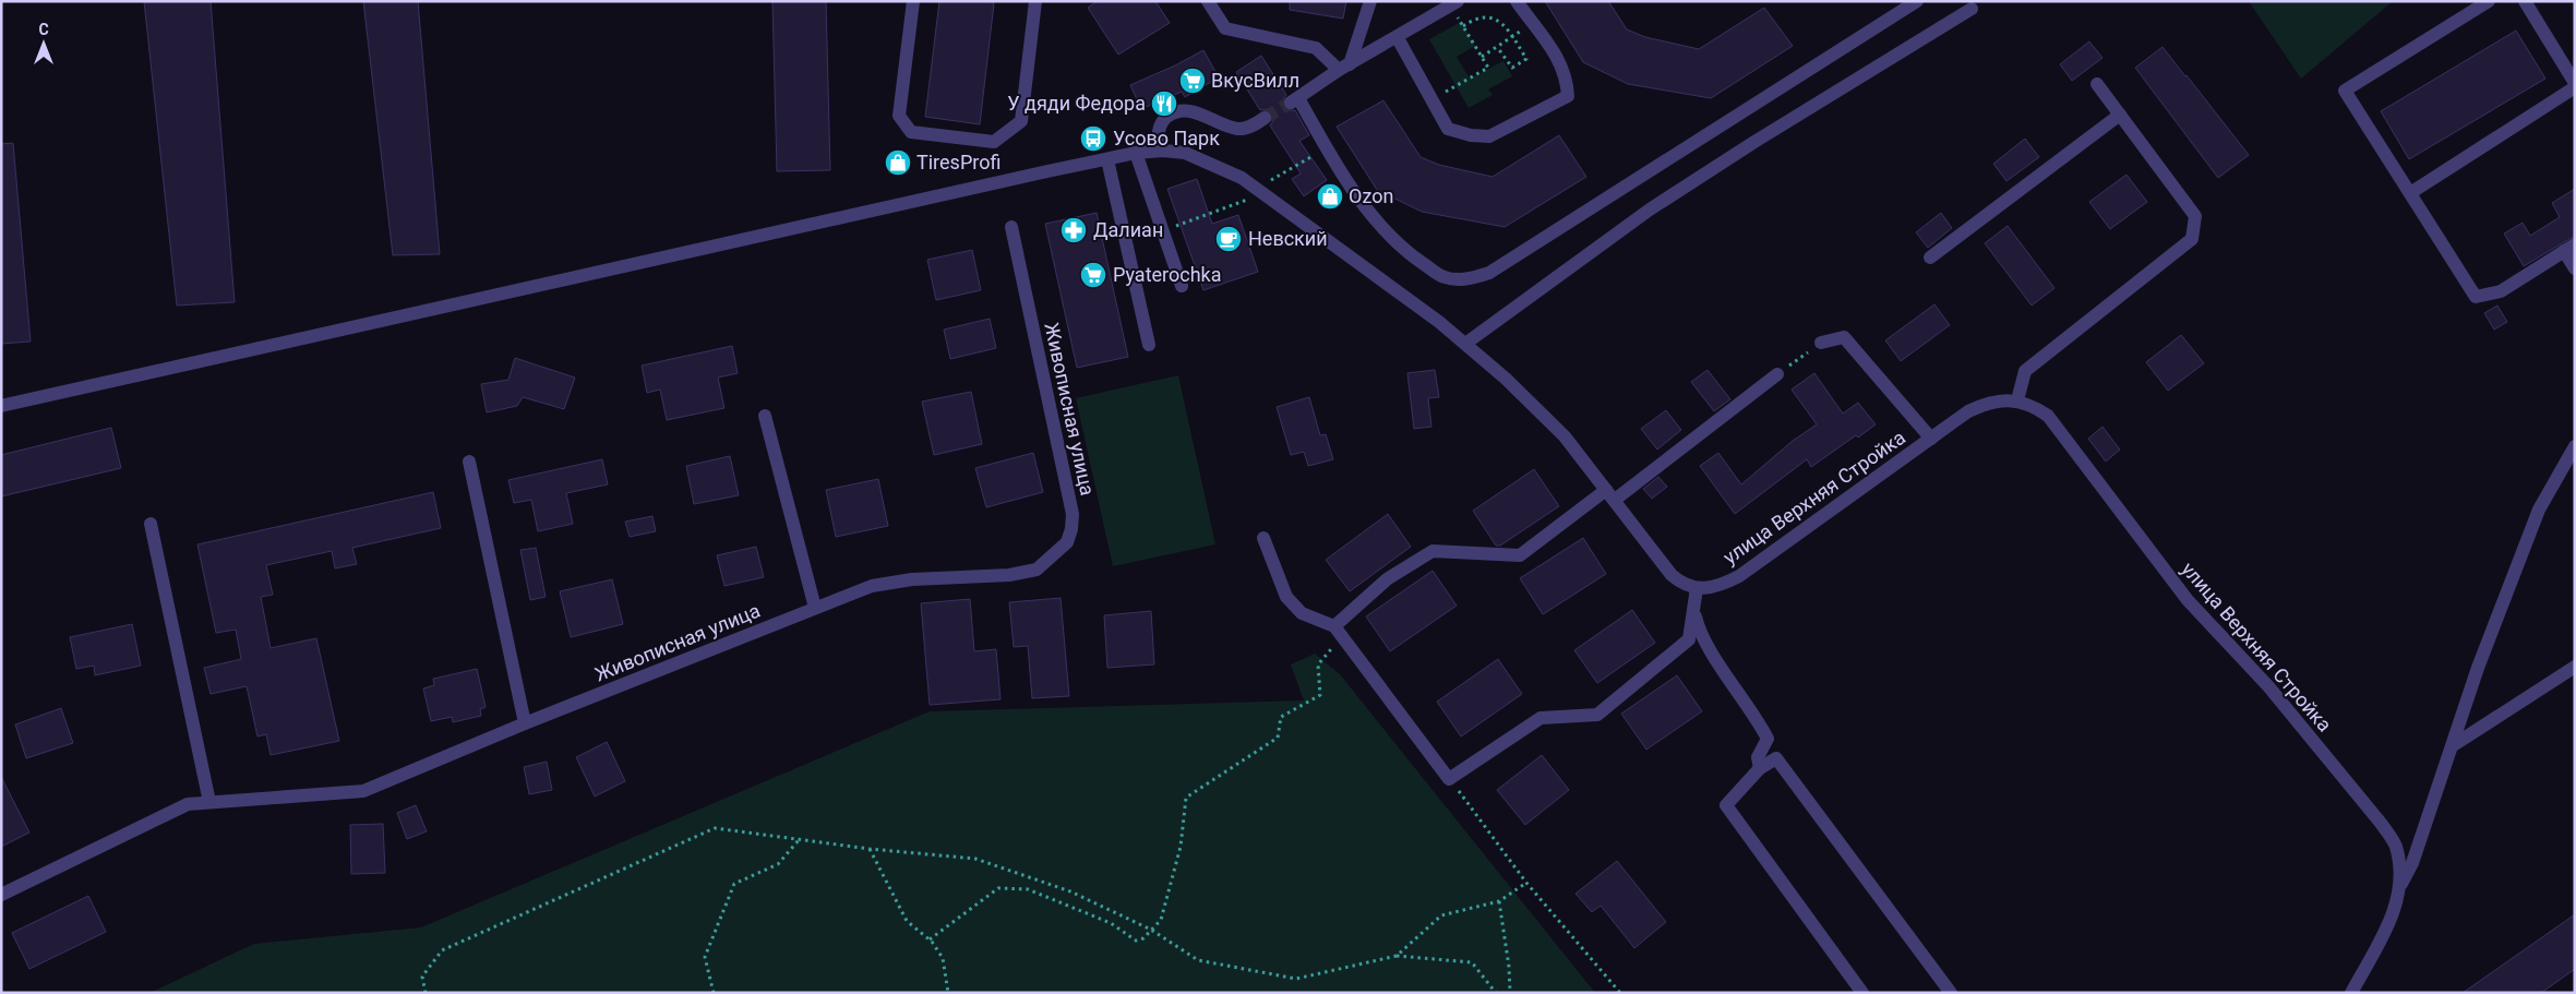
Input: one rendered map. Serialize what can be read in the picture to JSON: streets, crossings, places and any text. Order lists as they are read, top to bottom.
{
  "streets": {
    "street": ["Живописная улица", "улица Верхняя Стройка"]
  },
  "places": {
    "supermarket": ["ВкусВилл", "Pyaterochka"],
    "restaurant": ["У дяди Федора"],
    "bus stop": ["Усово Парк"],
    "shop": ["TiresProfi", "Ozon"],
    "pharmacy": ["Далиан"],
    "cafe": ["Невский"]
  },
  "north": "top"
}
